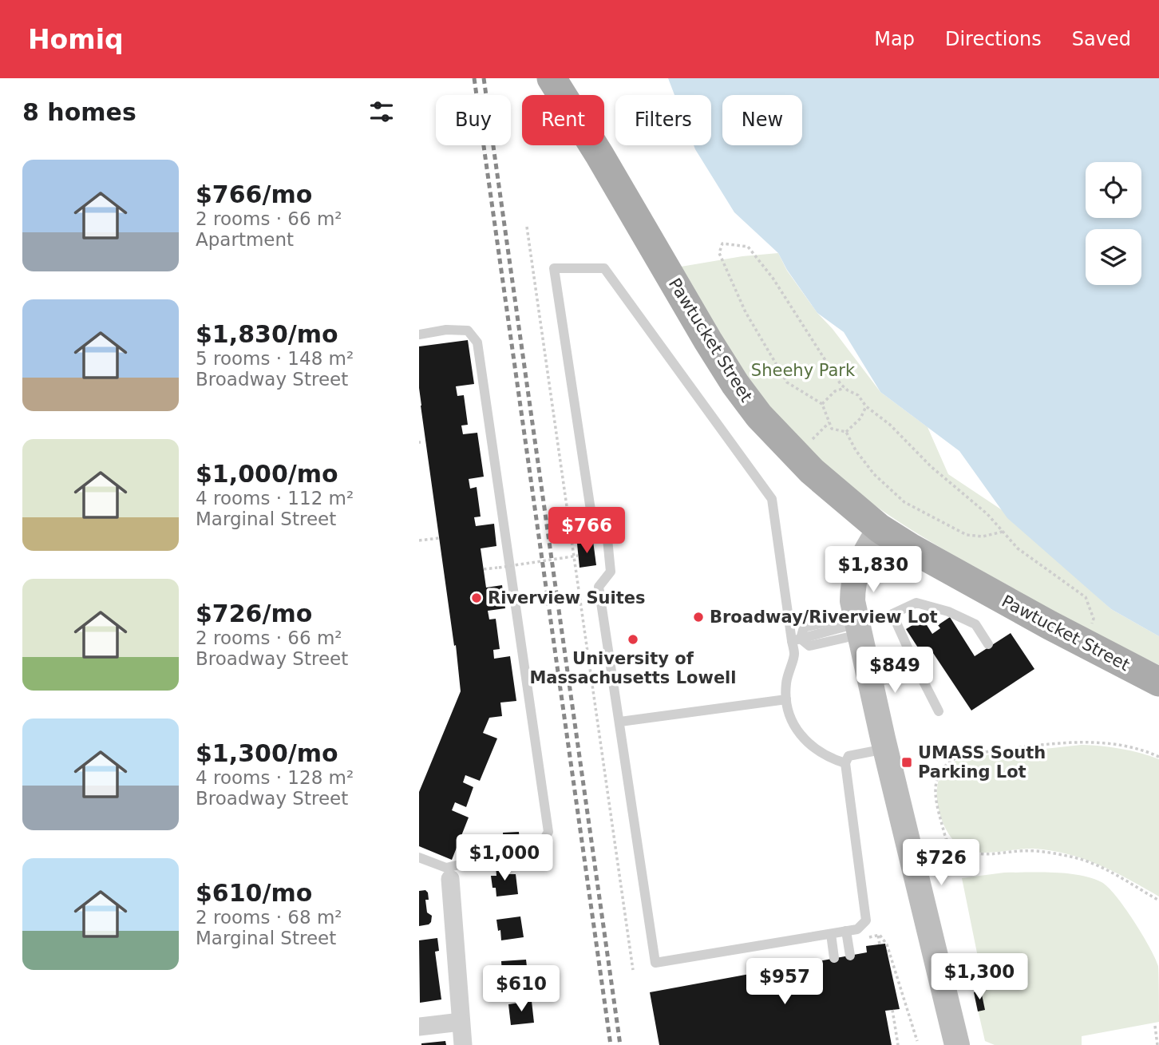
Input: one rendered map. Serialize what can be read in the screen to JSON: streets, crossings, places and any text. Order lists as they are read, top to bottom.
{
  "streets": {
    "main road": ["Pawtucket Street"]
  },
  "parks": ["Sheehy Park"],
  "places": {
    "other": ["Riverview Suites", "Broadway/Riverview Lot", "University of Massachusetts Lowell"],
    "transit": ["UMASS South Parking Lot"]
  },
  "page": {
    "header": "Homiq",
    "nav": ["Map", "Directions", "Saved"],
    "heading": "8 homes",
    "chip": [
      "Buy",
      "Rent",
      "Filters",
      "New"
    ],
    "list": [
      {
        "name": "$766/mo",
        "note": "2 rooms · 66 m² · Apartment"
      },
      {
        "name": "$1,830/mo",
        "note": "5 rooms · 148 m² · Broadway Street"
      },
      {
        "name": "$1,000/mo",
        "note": "4 rooms · 112 m² · Marginal Street"
      },
      {
        "name": "$726/mo",
        "note": "2 rooms · 66 m² · Broadway Street"
      },
      {
        "name": "$1,300/mo",
        "note": "4 rooms · 128 m² · Broadway Street"
      },
      {
        "name": "$610/mo",
        "note": "2 rooms · 68 m² · Marginal Street"
      }
    ],
    "price": [
      "$766",
      "$1,830",
      "$849",
      "$1,000",
      "$726",
      "$1,300",
      "$957",
      "$610"
    ]
  }
}
